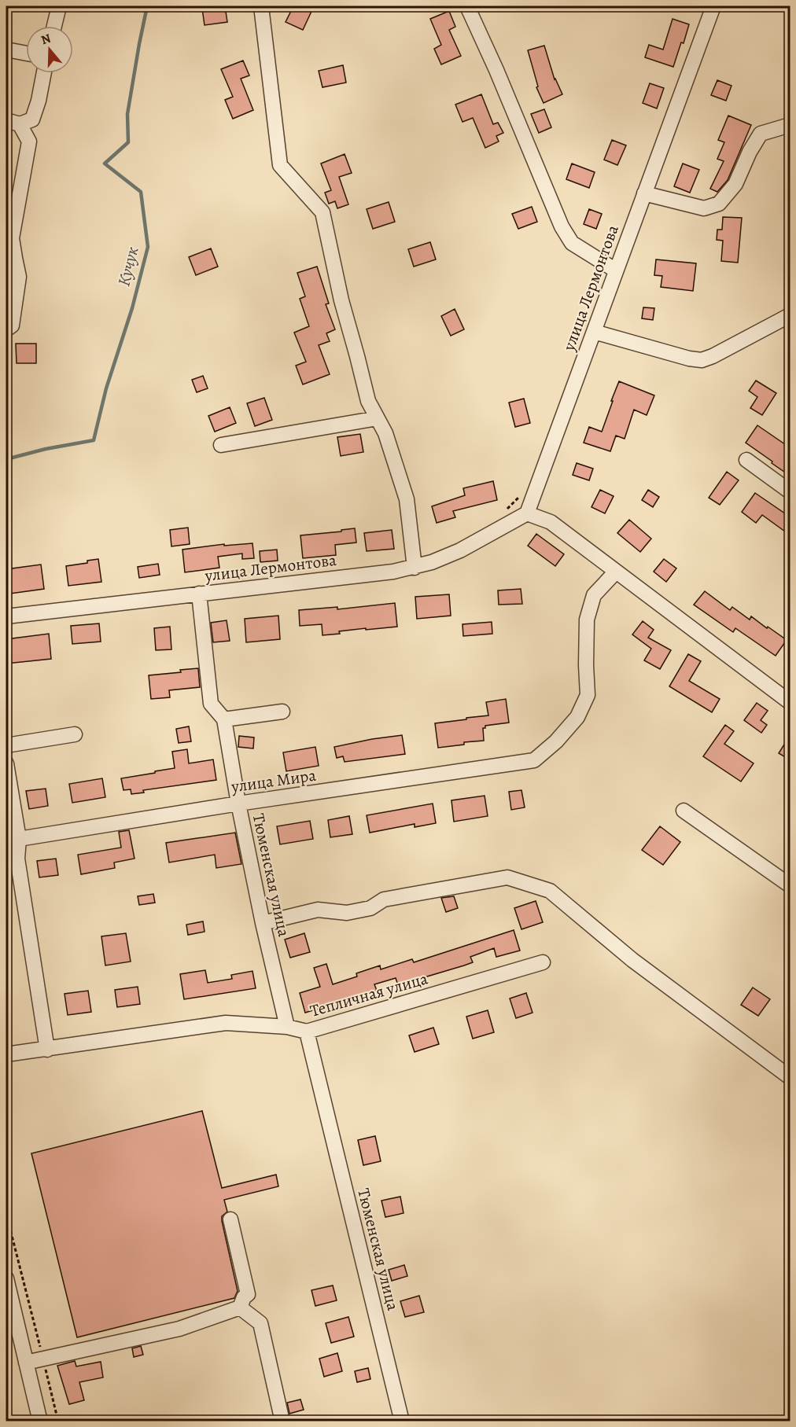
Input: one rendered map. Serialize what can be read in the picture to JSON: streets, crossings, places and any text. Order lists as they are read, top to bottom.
{
  "streets": {
    "street": [
      "улица Лермонтова",
      "улица Мира",
      "Тюменская улица",
      "Тепличная улица"
    ]
  },
  "crossings": [
    ["улица Лермонтова", "Тюменская улица"],
    ["улица Мира", "Тюменская улица"],
    ["Тюменская улица", "Тепличная улица"]
  ],
  "water": ["Кучук"],
  "north": "top"
}
